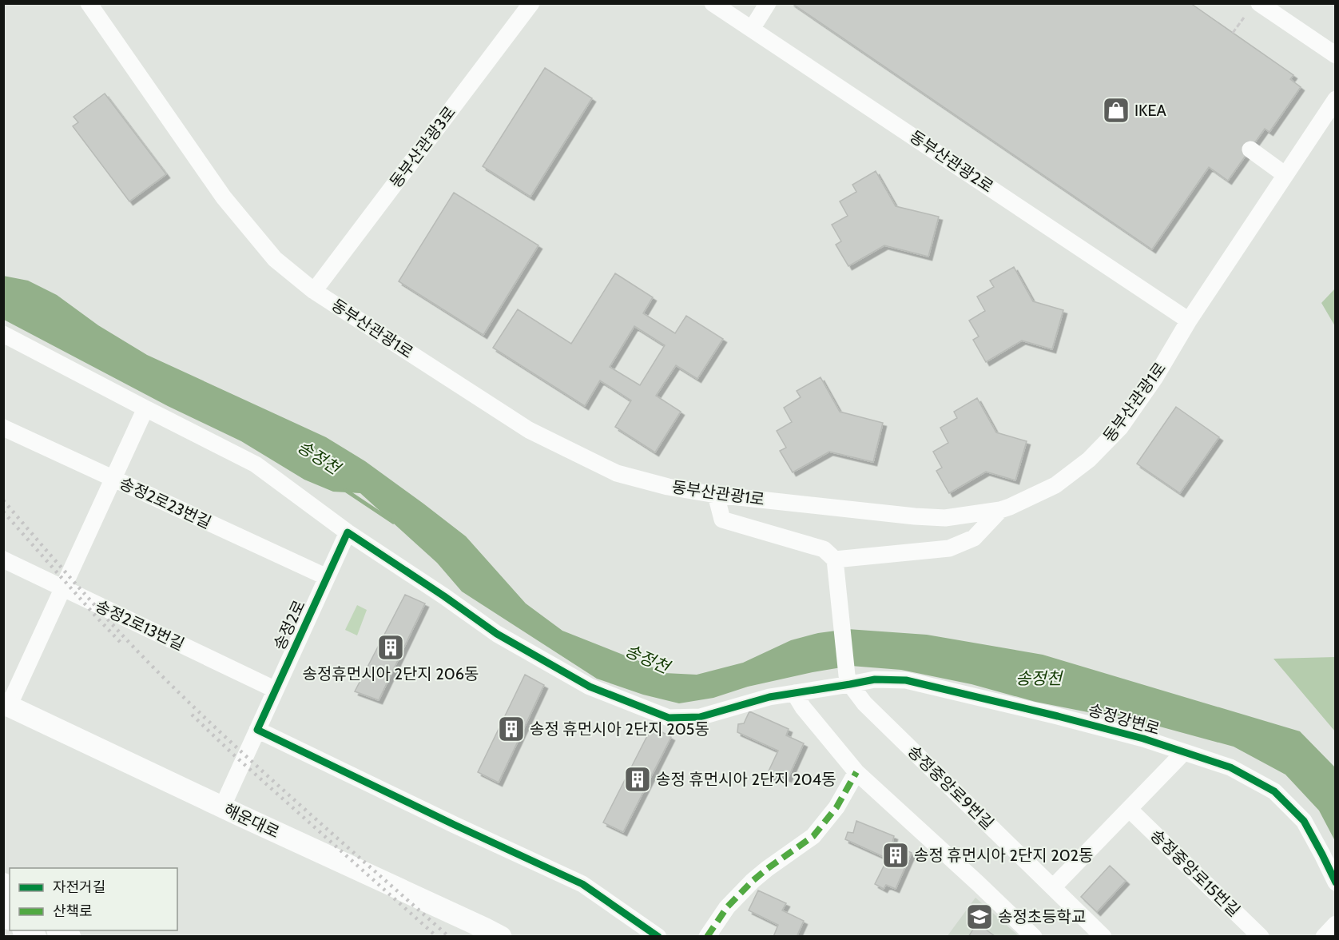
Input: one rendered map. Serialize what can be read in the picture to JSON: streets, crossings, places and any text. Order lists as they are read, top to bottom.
{
  "streets": {
    "main road": ["해운대로"],
    "street": [
      "동부산관광3로",
      "동부산관광2로",
      "동부산관광1로",
      "송정2로23번길",
      "송정2로13번길",
      "송정2로",
      "송정강변로",
      "송정중앙로9번길",
      "송정중앙로15번길"
    ]
  },
  "crossings": [
    ["동부산관광3로", "동부산관광1로"],
    ["동부산관광2로", "동부산관광1로"],
    ["송정2로23번길", "송정2로"],
    ["송정2로13번길", "송정2로"],
    ["송정2로", "송정강변로"],
    ["송정2로", "해운대로"],
    ["송정강변로", "송정중앙로9번길"]
  ],
  "water": ["송정천"],
  "places": {
    "shop": ["IKEA"],
    "building": [
      "송정휴먼시아 2단지 206동",
      "송정 휴먼시아 2단지 205동",
      "송정 휴먼시아 2단지 204동",
      "송정 휴먼시아 2단지 202동"
    ],
    "school or university": ["송정초등학교"]
  },
  "legend": ["자전거길", "산책로"]
}
